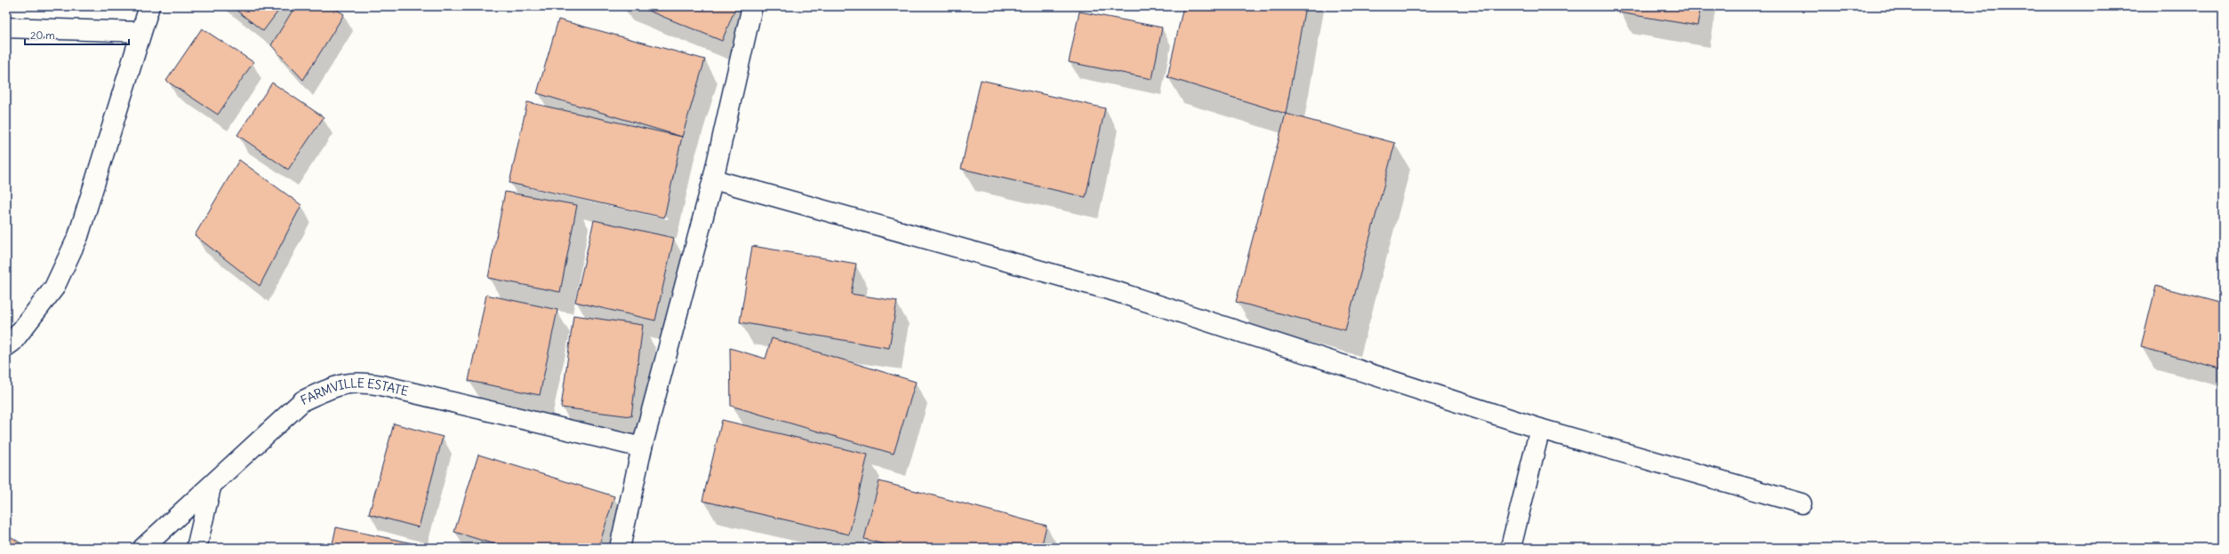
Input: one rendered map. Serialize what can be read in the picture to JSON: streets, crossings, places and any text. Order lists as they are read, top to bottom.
{
  "streets": {
    "street": ["FARMVILLE ESTATE"]
  },
  "scale_bar": "20 m"
}
